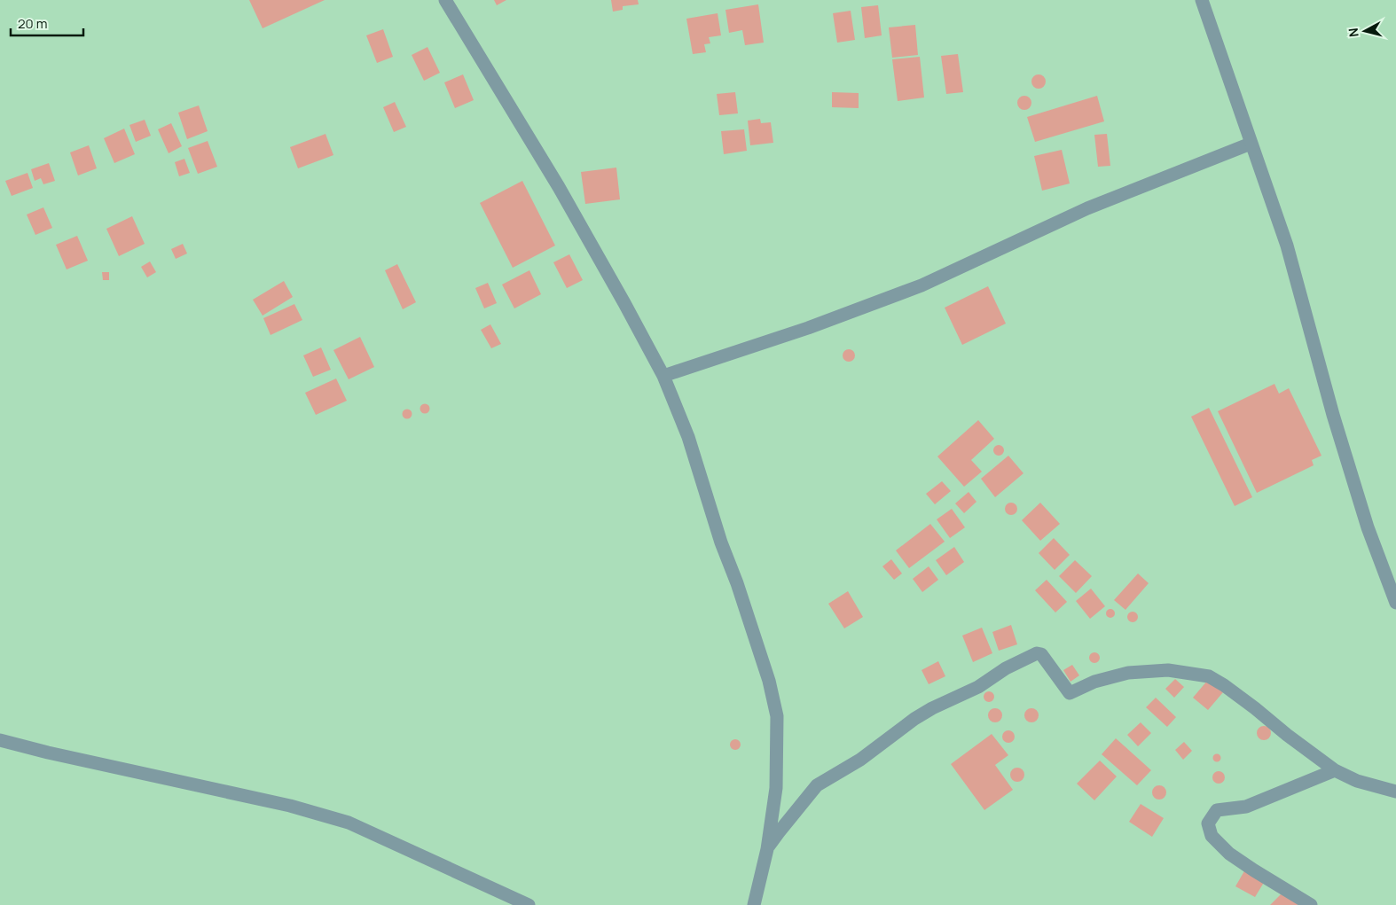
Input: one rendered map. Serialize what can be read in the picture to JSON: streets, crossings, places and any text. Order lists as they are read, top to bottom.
{
  "scale_bar": "20 m",
  "north": "left"
}
